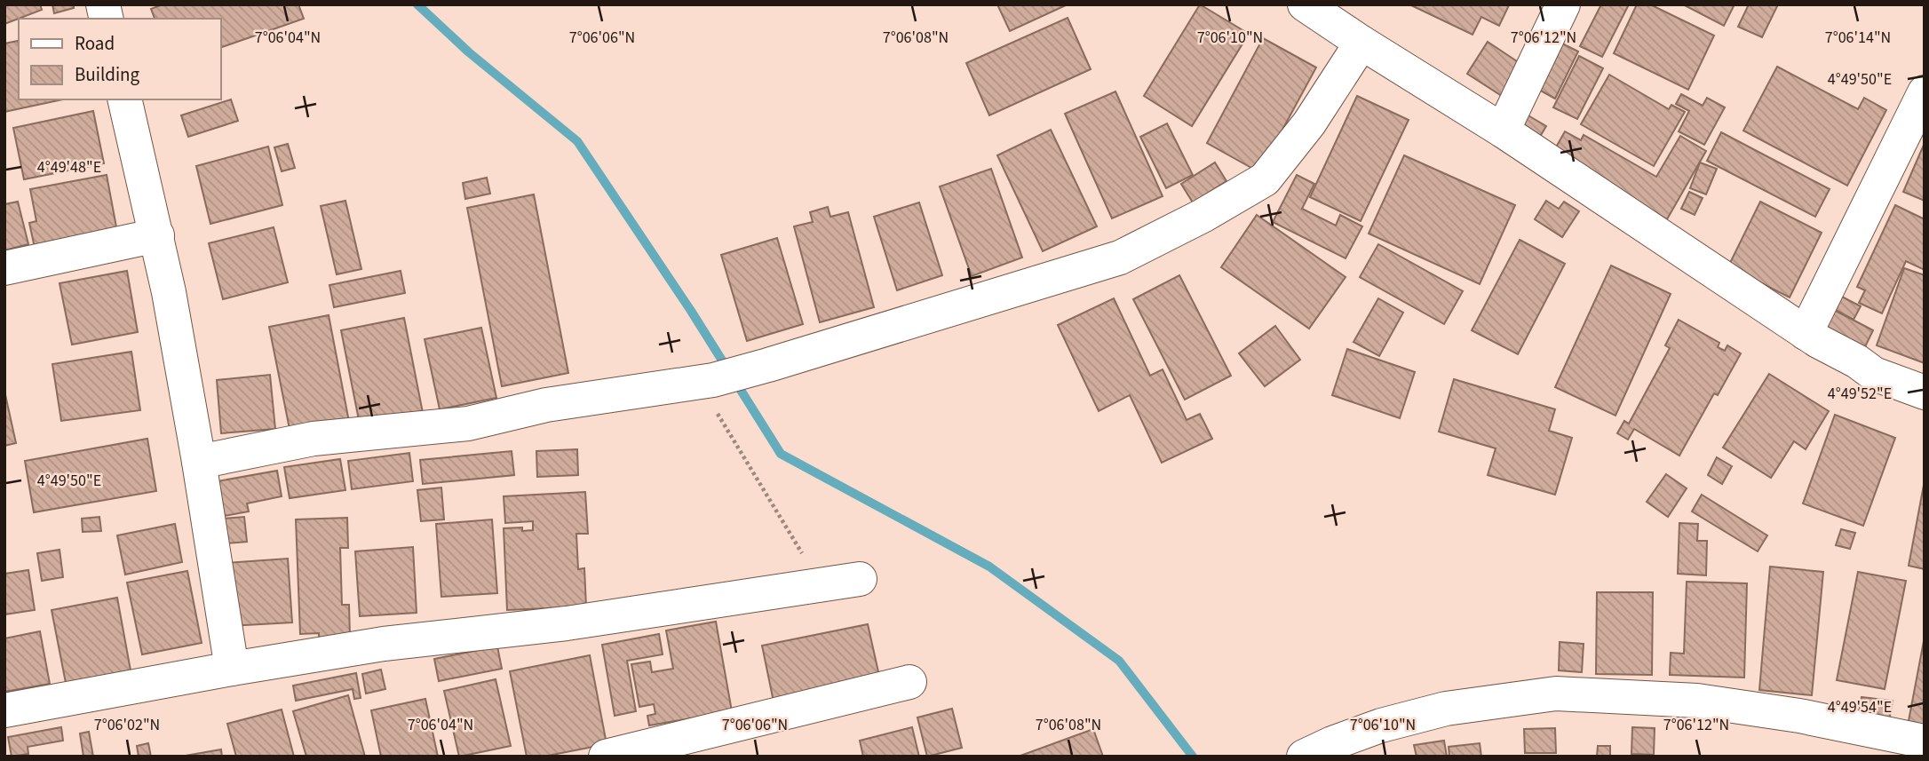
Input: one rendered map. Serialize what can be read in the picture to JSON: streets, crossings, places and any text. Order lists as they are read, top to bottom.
{
  "legend": ["Road", "Building"],
  "coordinates": [
    "7°06'04\"N",
    "7°06'06\"N",
    "7°06'08\"N",
    "7°06'10\"N",
    "7°06'12\"N",
    "7°06'14\"N",
    "4°49'50\"E",
    "4°49'48\"E",
    "4°49'52\"E",
    "4°49'54\"E",
    "7°06'02\"N"
  ]
}
